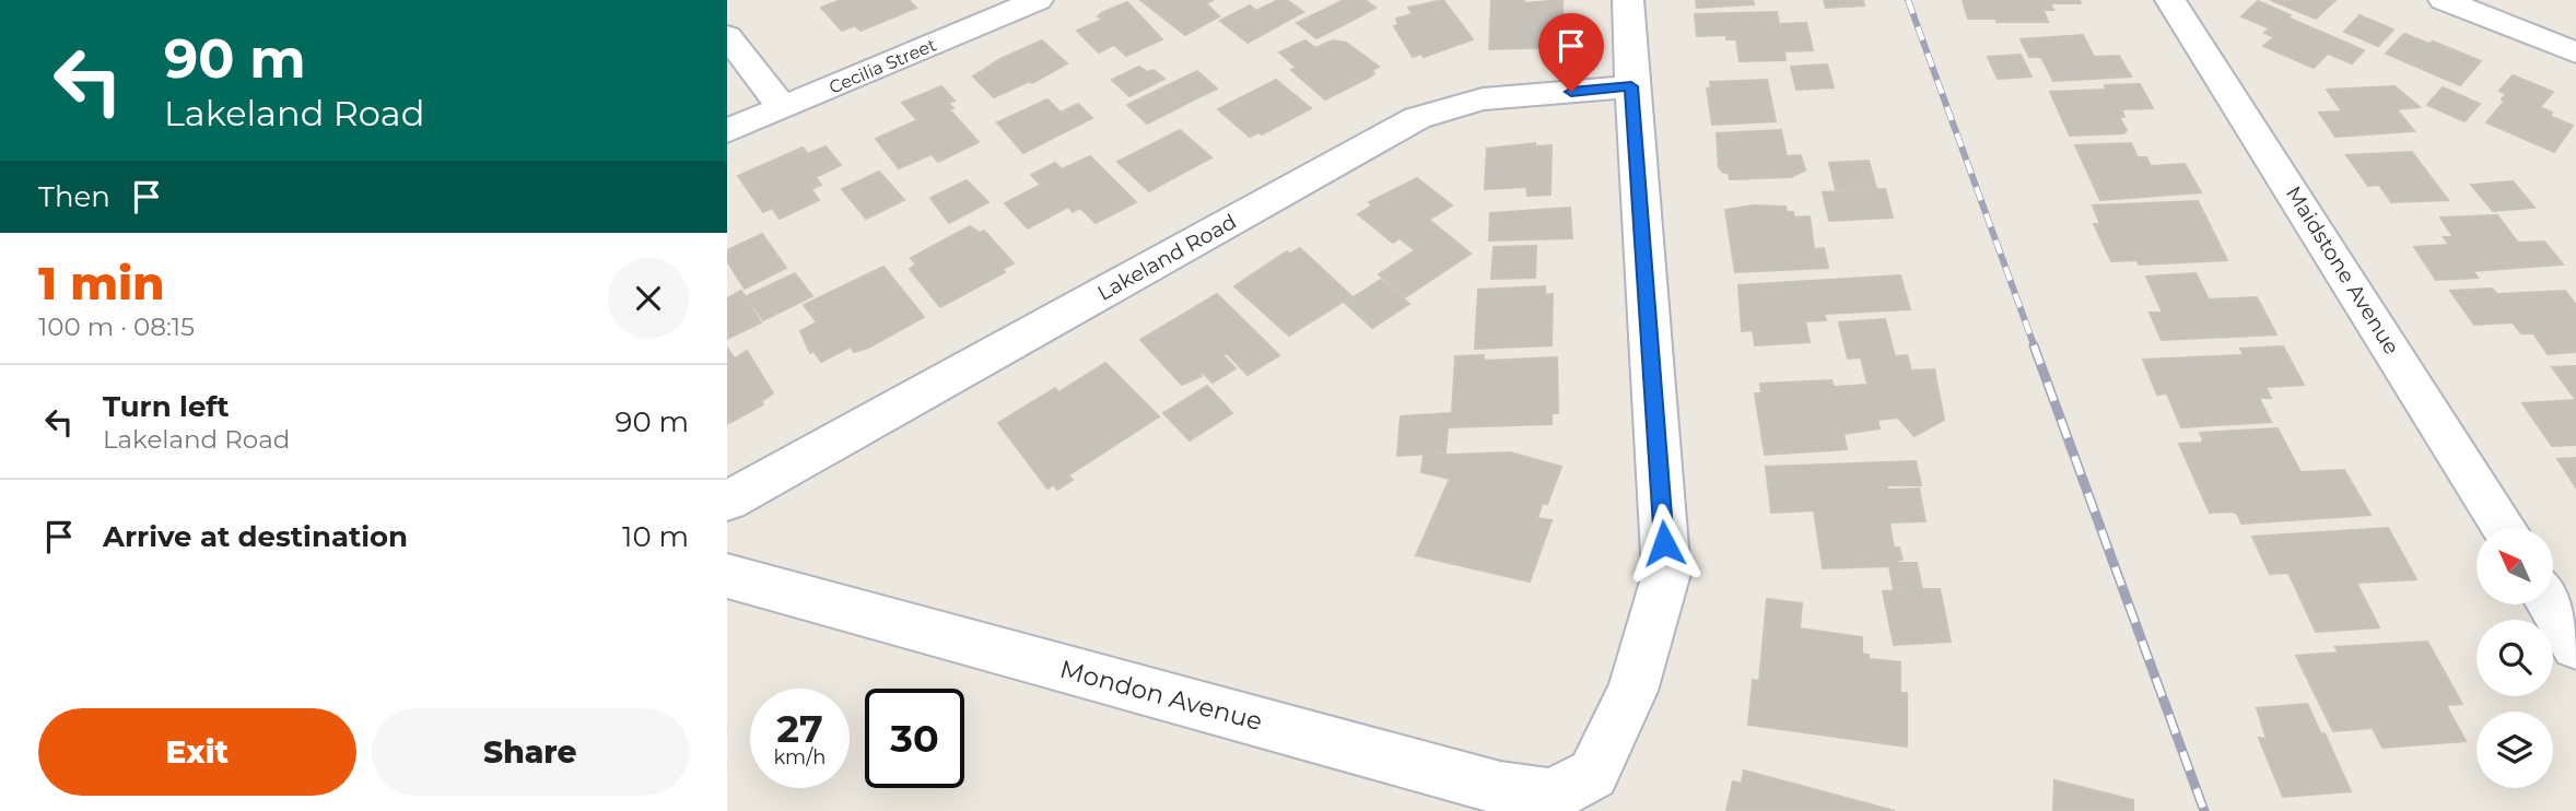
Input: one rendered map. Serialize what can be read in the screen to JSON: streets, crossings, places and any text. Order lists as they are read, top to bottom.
{
  "streets": {
    "street": [
      "Cecilia Street",
      "Lakeland Road",
      "Maidstone Avenue",
      "Mondon Avenue"
    ]
  },
  "crossings": [
    ["Lakeland Road", "Mondon Avenue"]
  ],
  "north": "top left",
  "page": {
    "turn": ["90 m", "Lakeland Road"],
    "then": "Then",
    "heading": ["1 min", "100 m · 08:15"],
    "list": [
      {
        "name": "Turn left",
        "note": "Lakeland Road",
        "value": "90 m"
      },
      {
        "name": "Arrive at destination",
        "value": "10 m"
      }
    ],
    "speed": "27 km/h",
    "limit": "30",
    "buttons": ["Exit", "Share"]
  }
}
